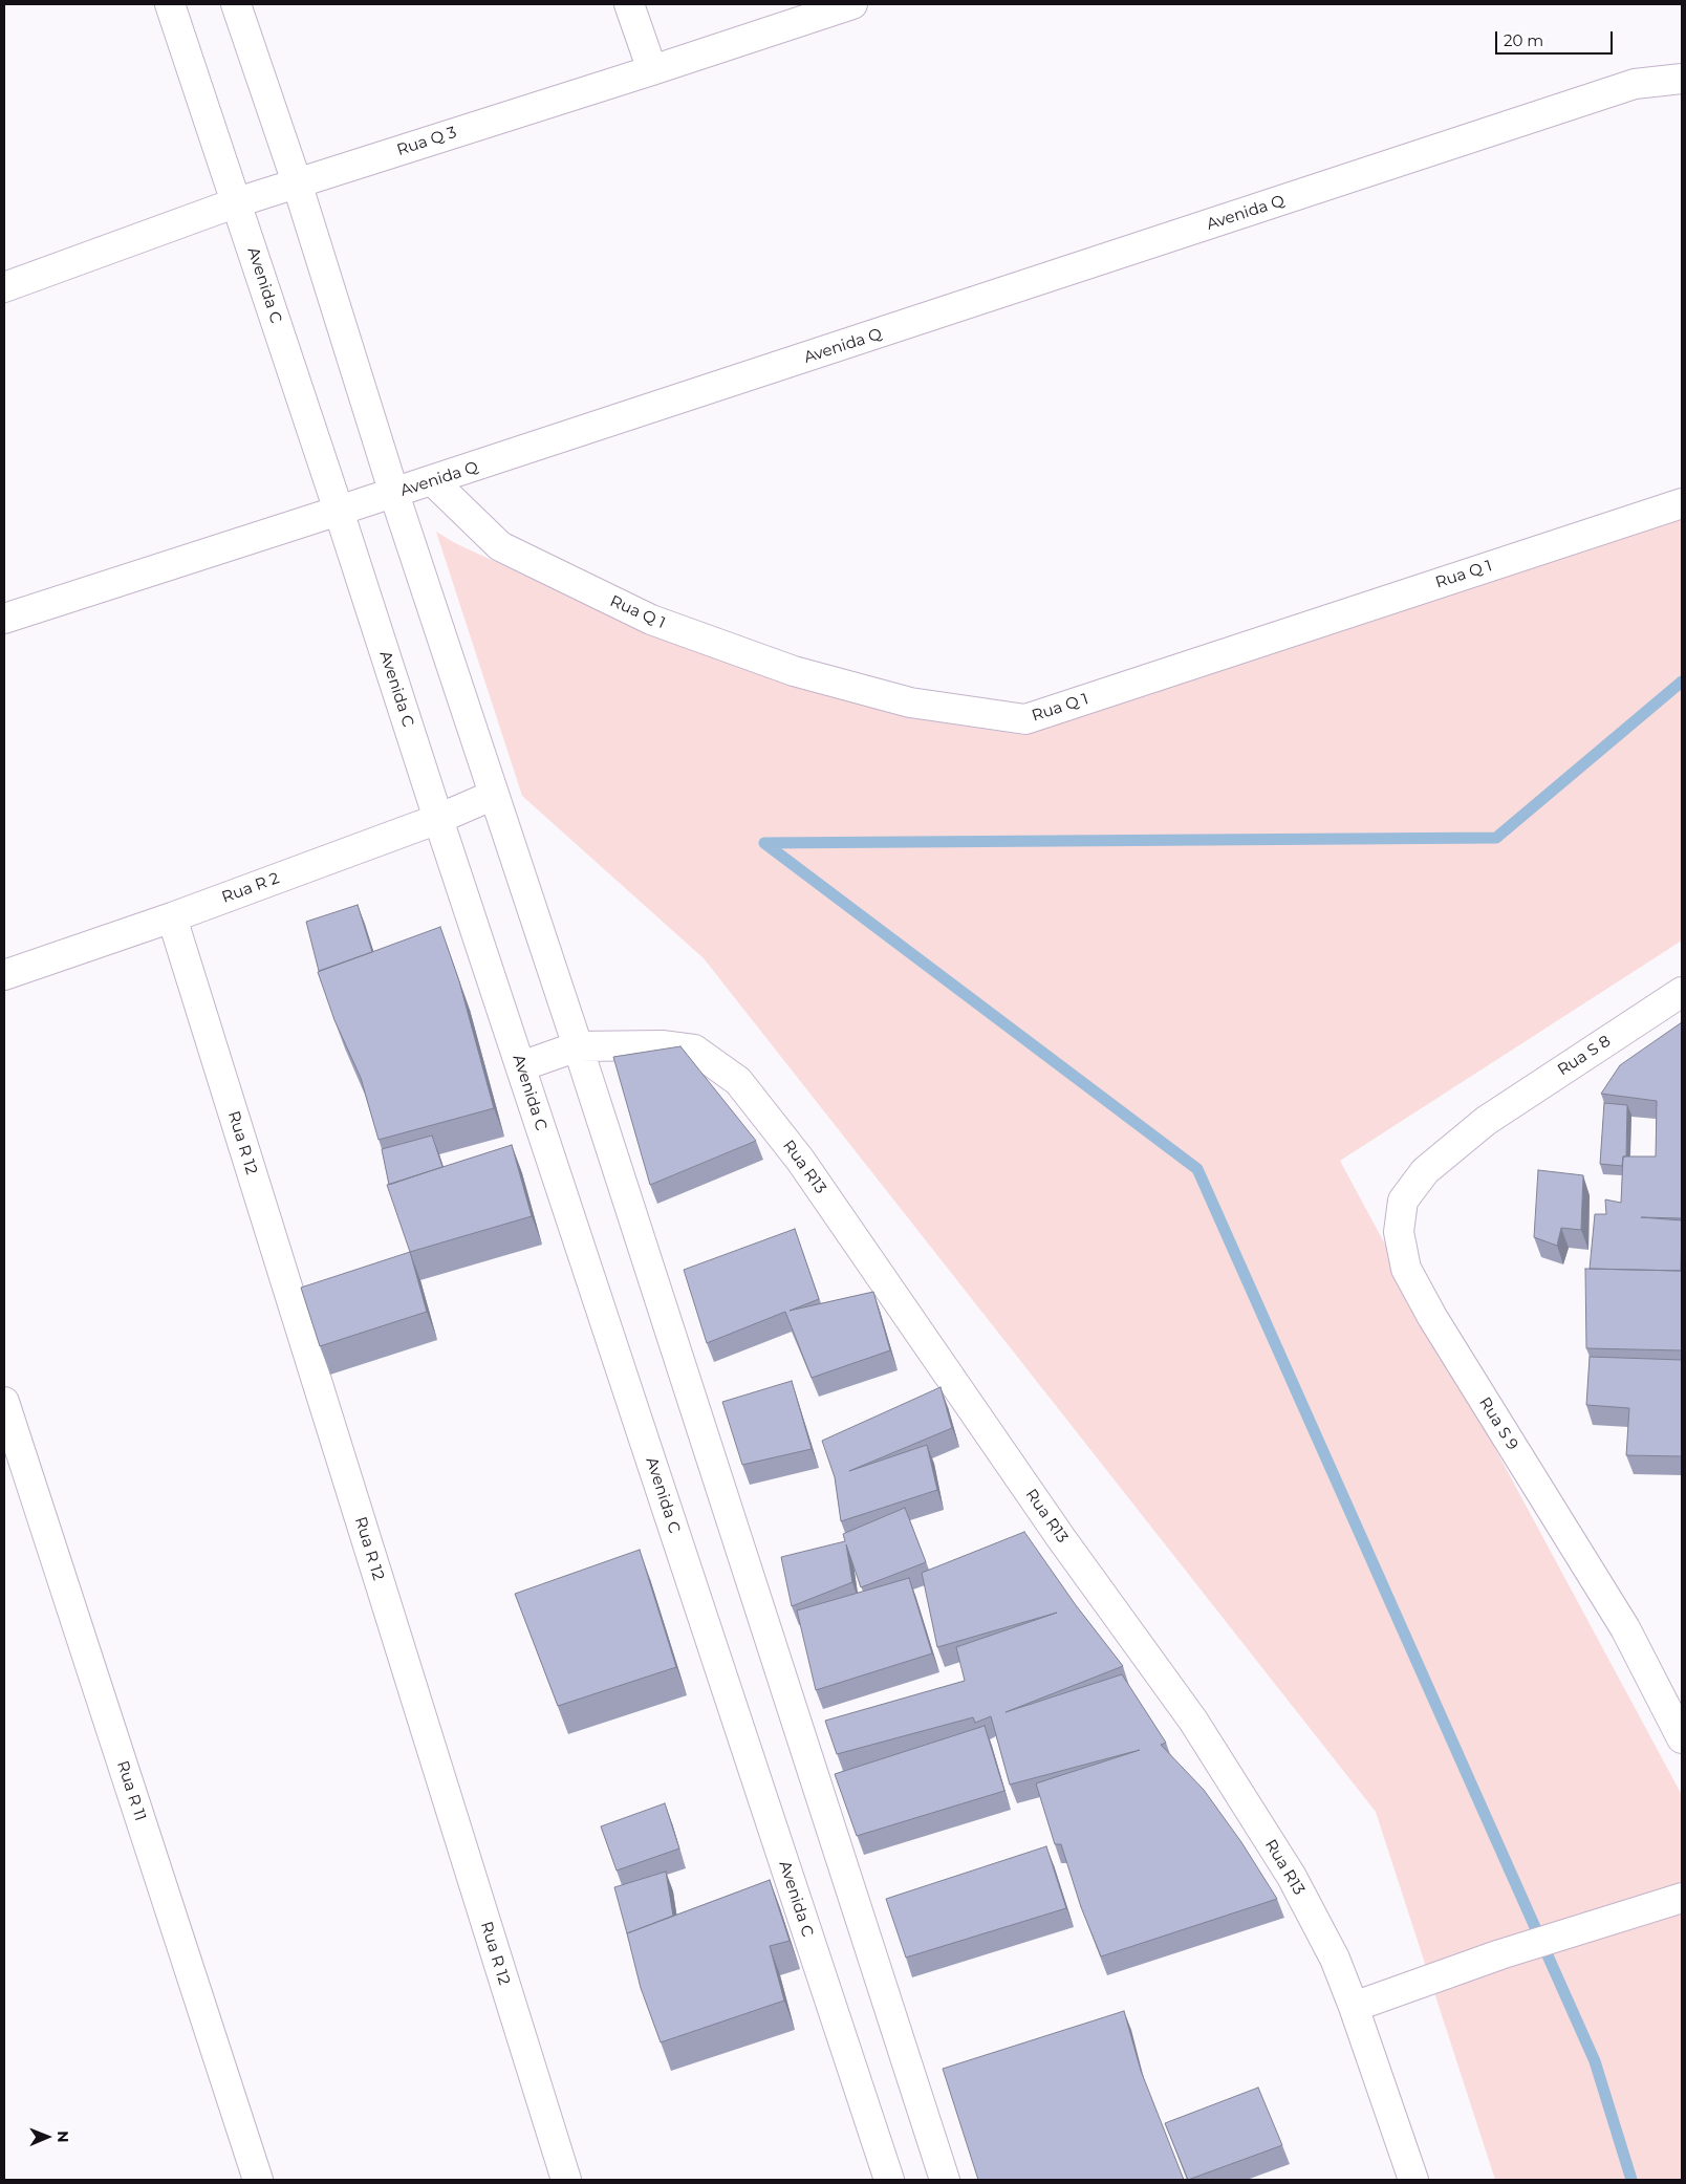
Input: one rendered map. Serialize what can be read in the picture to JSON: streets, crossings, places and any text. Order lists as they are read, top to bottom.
{
  "streets": {
    "street": [
      "Rua Q 3",
      "Avenida Q",
      "Avenida C",
      "Rua Q 1",
      "Rua R 2",
      "Rua S 8",
      "Rua R 12",
      "Rua R13",
      "Rua S 9",
      "Rua R 11"
    ]
  },
  "crossings": [
    ["Rua Q 3", "Avenida C"],
    ["Avenida Q", "Avenida C"],
    ["Avenida Q", "Rua Q 1"],
    ["Avenida C", "Rua R 2"],
    ["Avenida C", "Rua R13"],
    ["Rua R 2", "Rua R 12"],
    ["Rua S 8", "Rua S 9"]
  ],
  "scale_bar": "20 m",
  "north": "right"
}
